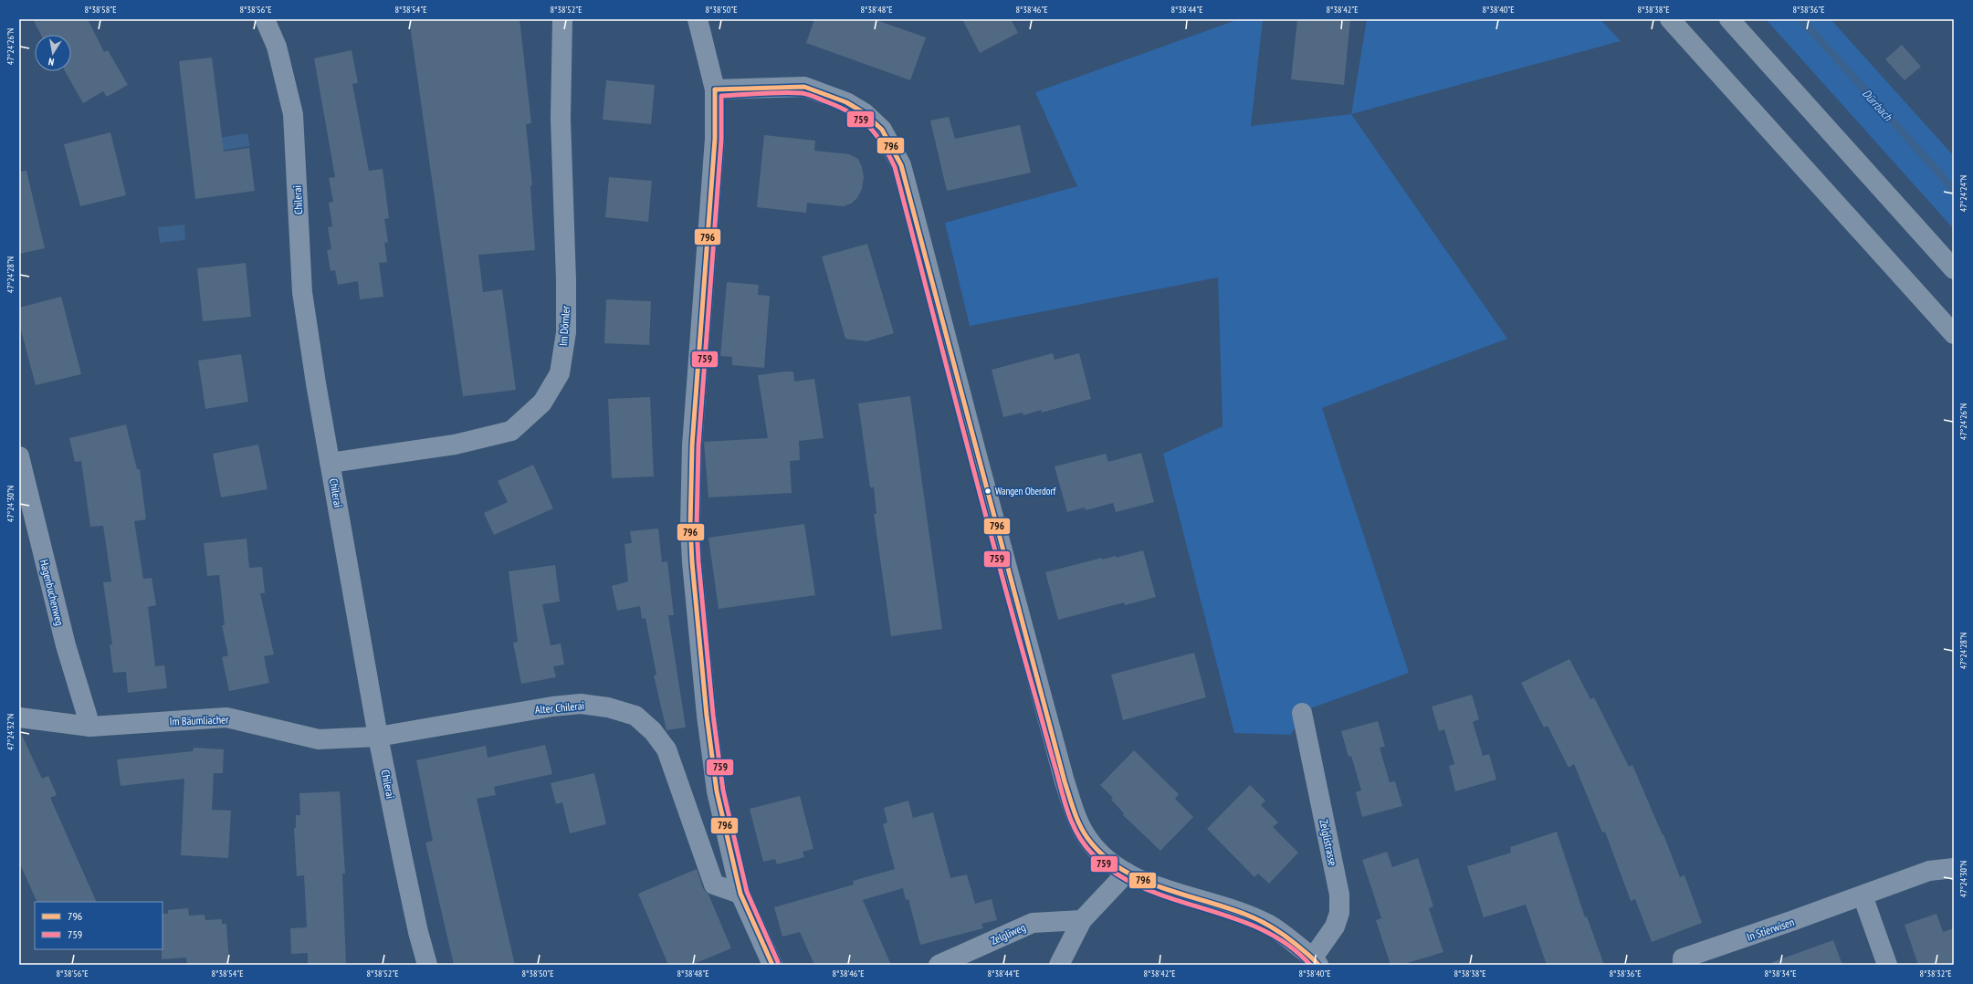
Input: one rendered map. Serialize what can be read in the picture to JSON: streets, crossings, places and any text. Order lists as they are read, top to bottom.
{
  "streets": {
    "street": [
      "Chilerai",
      "Im Dörnler",
      "Hagenbuchenweg",
      "Alter Chilerai",
      "Im Bäumliacher",
      "Zelglistrasse",
      "In Stierwisen",
      "Zelgliweg"
    ]
  },
  "crossings": [
    ["Chilerai", "Im Dörnler"],
    ["Chilerai", "Alter Chilerai"],
    ["Chilerai", "Im Bäumliacher"],
    ["Hagenbuchenweg", "Im Bäumliacher"],
    ["Alter Chilerai", "Im Bäumliacher"]
  ],
  "water": ["Dürrbach"],
  "places": ["Wangen Oberdorf"],
  "lines": ["transit line 796", "transit line 759"],
  "legend": ["796", "759"],
  "north": "bottom",
  "coordinates": [
    "8°38'58\"E",
    "8°38'56\"E",
    "8°38'54\"E",
    "8°38'52\"E",
    "8°38'50\"E",
    "8°38'48\"E",
    "8°38'46\"E",
    "8°38'44\"E",
    "8°38'42\"E",
    "8°38'40\"E",
    "8°38'38\"E",
    "8°38'36\"E",
    "47°24'26\"N",
    "47°24'24\"N",
    "47°24'28\"N",
    "47°24'30\"N",
    "47°24'32\"N",
    "8°38'34\"E",
    "8°38'32\"E"
  ]
}
